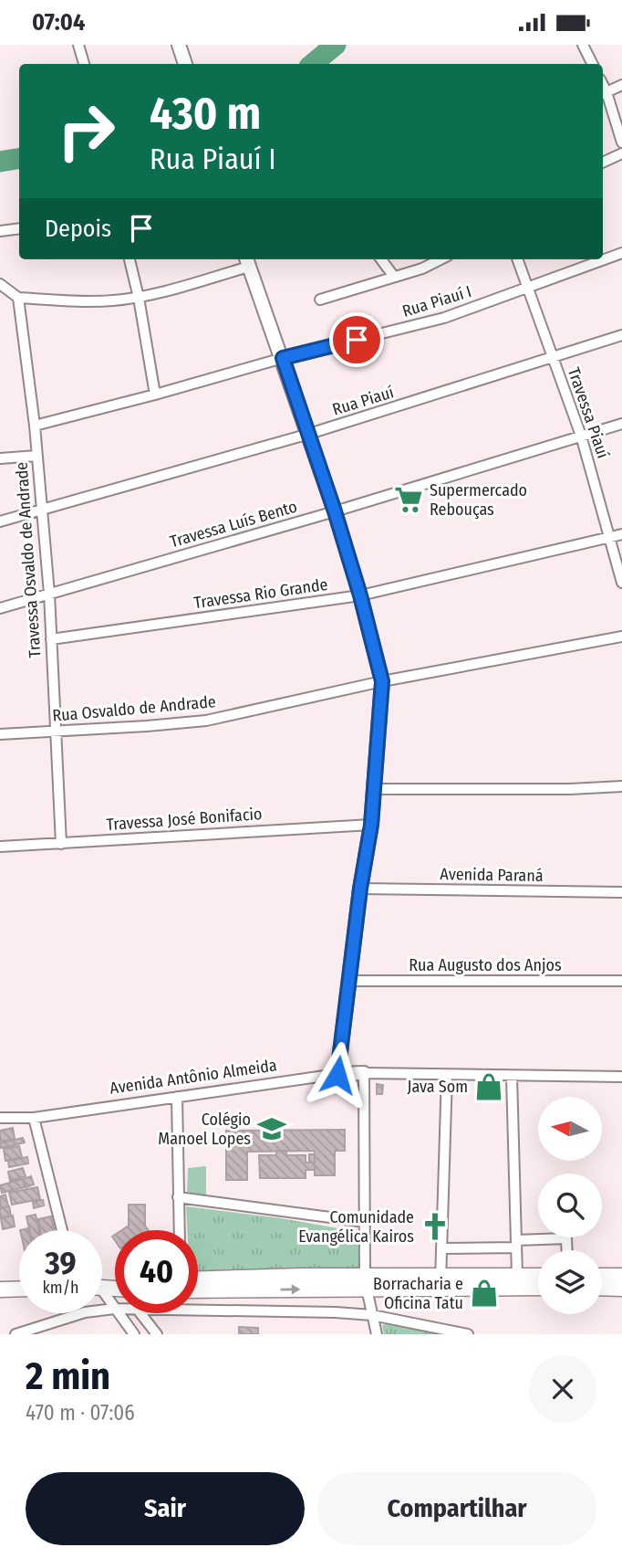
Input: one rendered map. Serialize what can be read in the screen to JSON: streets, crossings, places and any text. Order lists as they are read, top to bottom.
{
  "streets": {
    "street": [
      "Rua Piauí I",
      "Rua Piauí",
      "Travessa Piauí",
      "Travessa Luís Bento",
      "Travessa Osvaldo de Andrade",
      "Travessa Rio Grande",
      "Rua Osvaldo de Andrade",
      "Travessa José Bonifacio",
      "Avenida Paraná",
      "Rua Augusto dos Anjos",
      "Avenida Antônio Almeida"
    ]
  },
  "crossings": [
    ["Rua Piauí I", "Travessa Piauí"],
    ["Rua Piauí I", "Travessa Osvaldo de Andrade"],
    ["Rua Piauí", "Travessa Piauí"],
    ["Rua Piauí", "Travessa Osvaldo de Andrade"],
    ["Travessa Piauí", "Travessa Luís Bento"],
    ["Travessa Piauí", "Travessa Rio Grande"],
    ["Travessa Luís Bento", "Travessa Osvaldo de Andrade"],
    ["Travessa Osvaldo de Andrade", "Travessa Rio Grande"],
    ["Travessa Osvaldo de Andrade", "Rua Osvaldo de Andrade"],
    ["Travessa Osvaldo de Andrade", "Travessa José Bonifacio"]
  ],
  "places": {
    "supermarket": ["Supermercado Rebouças"],
    "shop": ["Java Som", "Borracharia e Oficina Tatu"],
    "school or university": ["Colégio Manoel Lopes"],
    "church": ["Comunidade Evangélica Kairos"]
  },
  "north": "left",
  "page": {
    "status": "07:04",
    "turn": ["430 m", "Rua Piauí I"],
    "then": "Depois",
    "speed": "39 km/h",
    "limit": "40",
    "heading": ["2 min", "470 m · 07:06"],
    "buttons": ["Sair", "Compartilhar"]
  }
}
